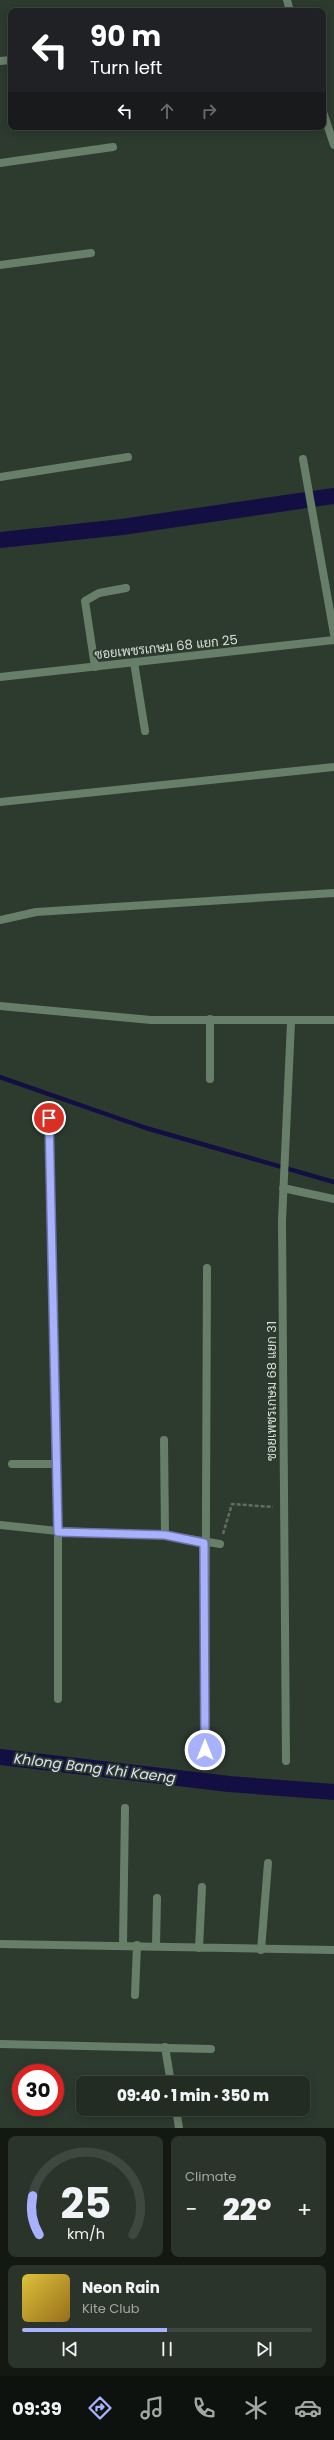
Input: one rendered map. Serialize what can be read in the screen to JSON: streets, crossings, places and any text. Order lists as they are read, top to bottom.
{
  "streets": {
    "street": ["ซอยเพชรเกษม 68 แยก 25", "ซอยเพชรเกษม 68 แยก 31"]
  },
  "water": ["Khlong Bang Khi Kaeng"],
  "page": {
    "turn": ["90 m", "Turn left"],
    "limit": "30",
    "trip": "09:40 · 1 min · 350 m",
    "tile": "Climate",
    "heat": ["−", "22°", "+"],
    "song": ["Neon Rain", "Kite Club"],
    "tabs": "09:39",
    "gauge": ["25", "km/h"]
  }
}
